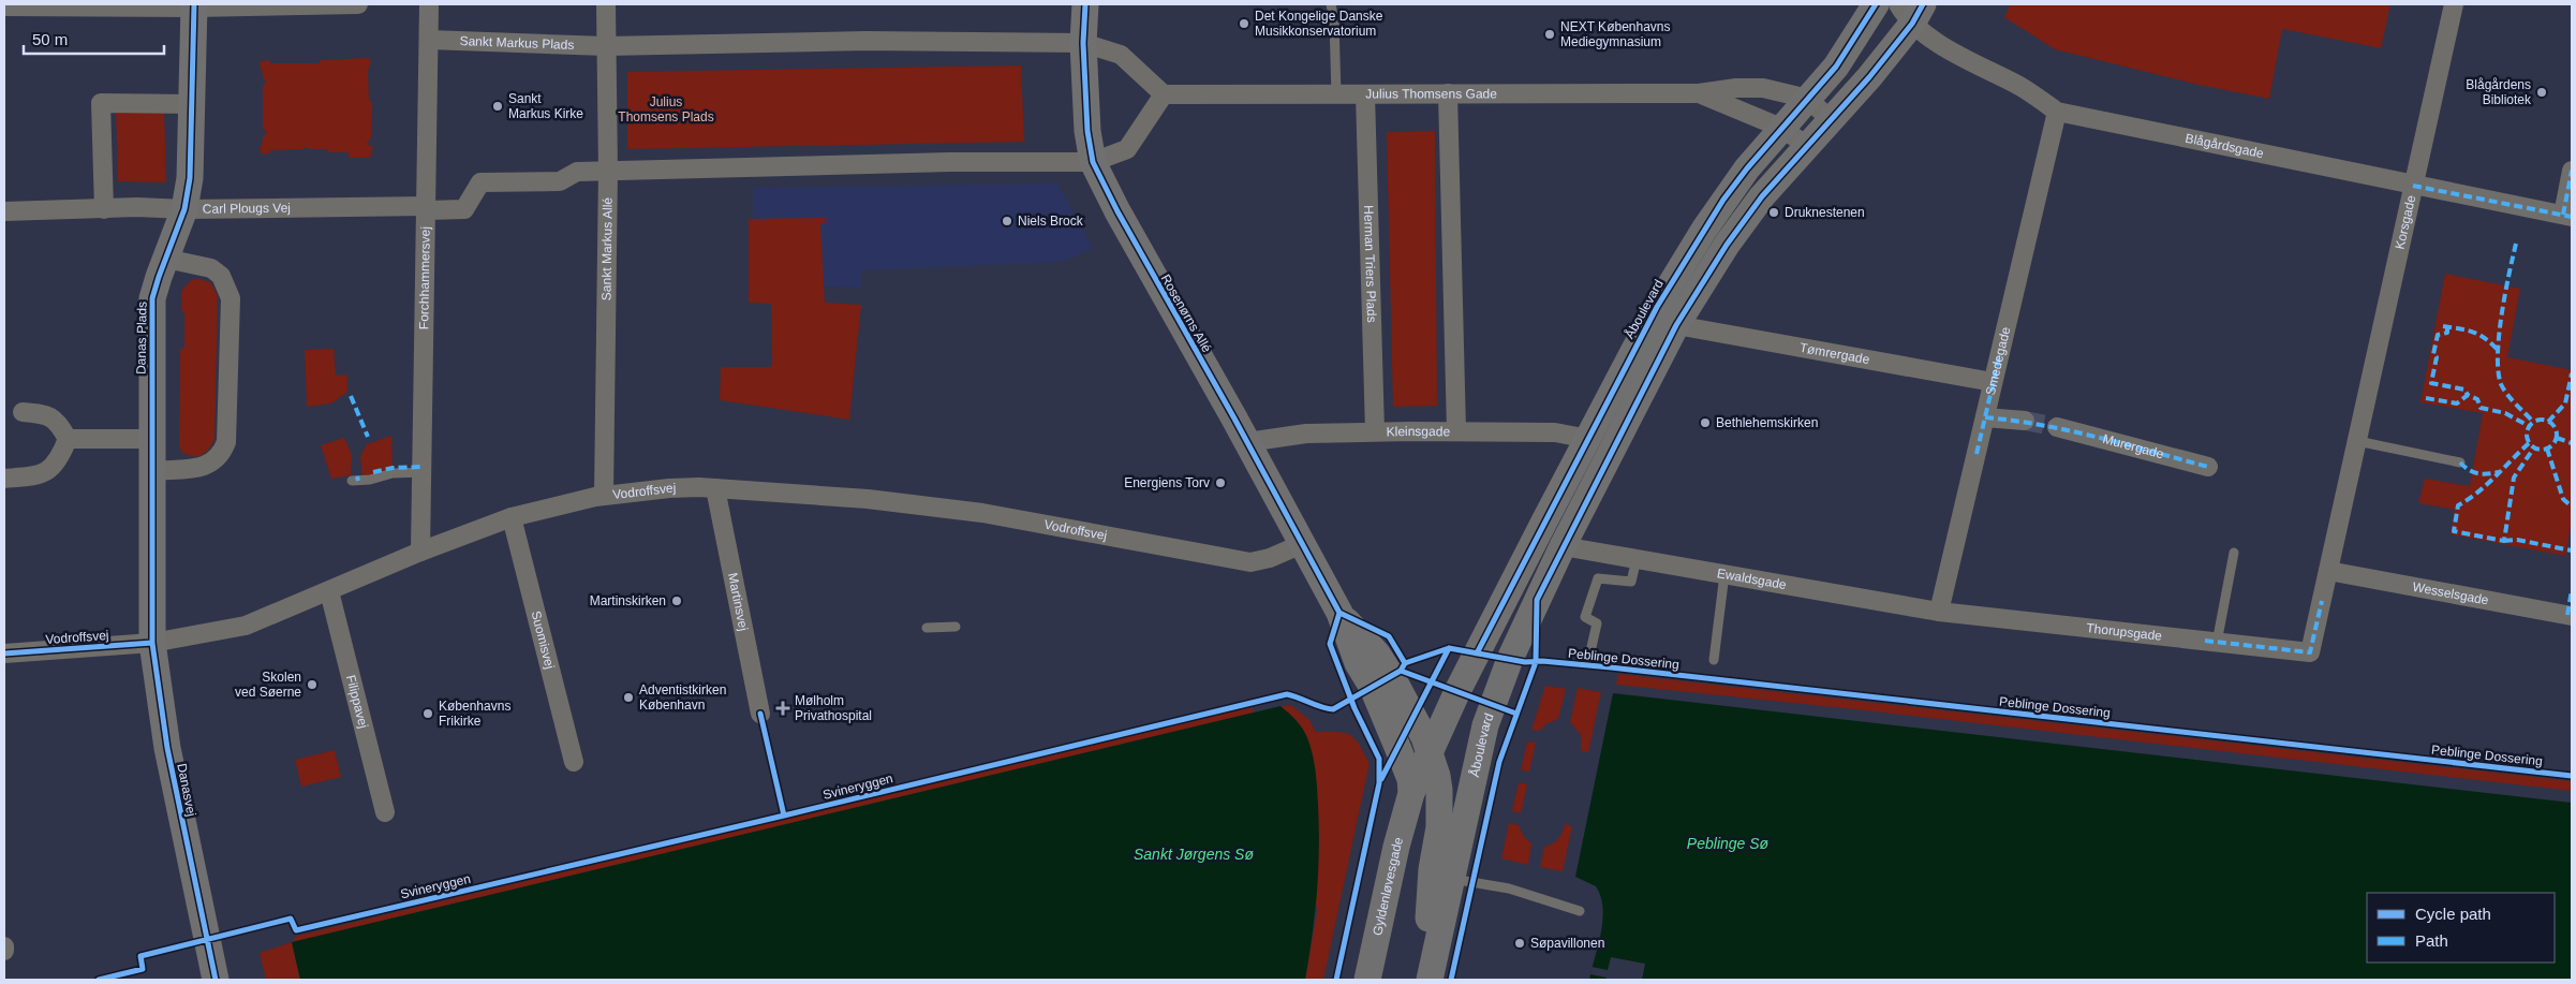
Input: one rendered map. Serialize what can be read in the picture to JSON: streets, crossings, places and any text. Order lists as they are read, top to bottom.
{
  "streets": {
    "street": [
      "Sankt Markus Plads",
      "Julius Thomsens Gade",
      "Blågårdsgade",
      "Carl Plougs Vej",
      "Korsgade",
      "Sankt Markus Allé",
      "Herman Triers Plads",
      "Forchhammersvej",
      "Åboulevard",
      "Rosenørns Allé",
      "Danas Plads",
      "Tømrergade",
      "Smedegade",
      "Kleinsgade",
      "Murergade",
      "Vodroffsvej",
      "Ewaldsgade",
      "Wesselsgade",
      "Martinsvej",
      "Thorupsgade",
      "Suomisvej",
      "Filippavej",
      "Danasvej",
      "Gyldenløvesgade"
    ],
    "cycle path": ["Peblinge Dossering", "Svineryggen"]
  },
  "crossings": [
    ["Sankt Markus Plads", "Sankt Markus Allé"],
    ["Sankt Markus Plads", "Forchhammersvej"],
    ["Julius Thomsens Gade", "Herman Triers Plads"],
    ["Julius Thomsens Gade", "Åboulevard"],
    ["Blågårdsgade", "Korsgade"],
    ["Blågårdsgade", "Åboulevard"],
    ["Blågårdsgade", "Smedegade"],
    ["Carl Plougs Vej", "Forchhammersvej"],
    ["Carl Plougs Vej", "Danas Plads"],
    ["Korsgade", "Wesselsgade"],
    ["Korsgade", "Thorupsgade"],
    ["Sankt Markus Allé", "Vodroffsvej"],
    ["Herman Triers Plads", "Kleinsgade"],
    ["Forchhammersvej", "Vodroffsvej"],
    ["Åboulevard", "Rosenørns Allé"],
    ["Åboulevard", "Tømrergade"],
    ["Åboulevard", "Kleinsgade"],
    ["Åboulevard", "Ewaldsgade"],
    ["Åboulevard", "Gyldenløvesgade"],
    ["Rosenørns Allé", "Kleinsgade"],
    ["Rosenørns Allé", "Vodroffsvej"],
    ["Rosenørns Allé", "Gyldenløvesgade"],
    ["Danas Plads", "Vodroffsvej"],
    ["Danas Plads", "Danasvej"],
    ["Tømrergade", "Smedegade"],
    ["Smedegade", "Ewaldsgade"],
    ["Smedegade", "Thorupsgade"],
    ["Vodroffsvej", "Martinsvej"],
    ["Vodroffsvej", "Suomisvej"],
    ["Vodroffsvej", "Filippavej"],
    ["Vodroffsvej", "Danasvej"],
    ["Ewaldsgade", "Thorupsgade"]
  ],
  "water": ["Peblinge Sø", "Sankt Jørgens Sø"],
  "parks": ["Julius Thomsens Plads"],
  "places": {
    "other": [
      "Det Kongelige Danske Musikkonservatorium",
      "NEXT Københavns Mediegymnasium",
      "Blågårdens Bibliotek",
      "Sankt Markus Kirke",
      "Druknestenen",
      "Niels Brock",
      "Bethlehemskirken",
      "Energiens Torv",
      "Martinskirken",
      "Skolen ved Søerne",
      "Adventistkirken København",
      "Københavns Frikirke",
      "Søpavillonen"
    ],
    "health": ["Mølholm Privathospital"]
  },
  "legend": ["Cycle path", "Path"],
  "scale_bar": "50 m"
}
